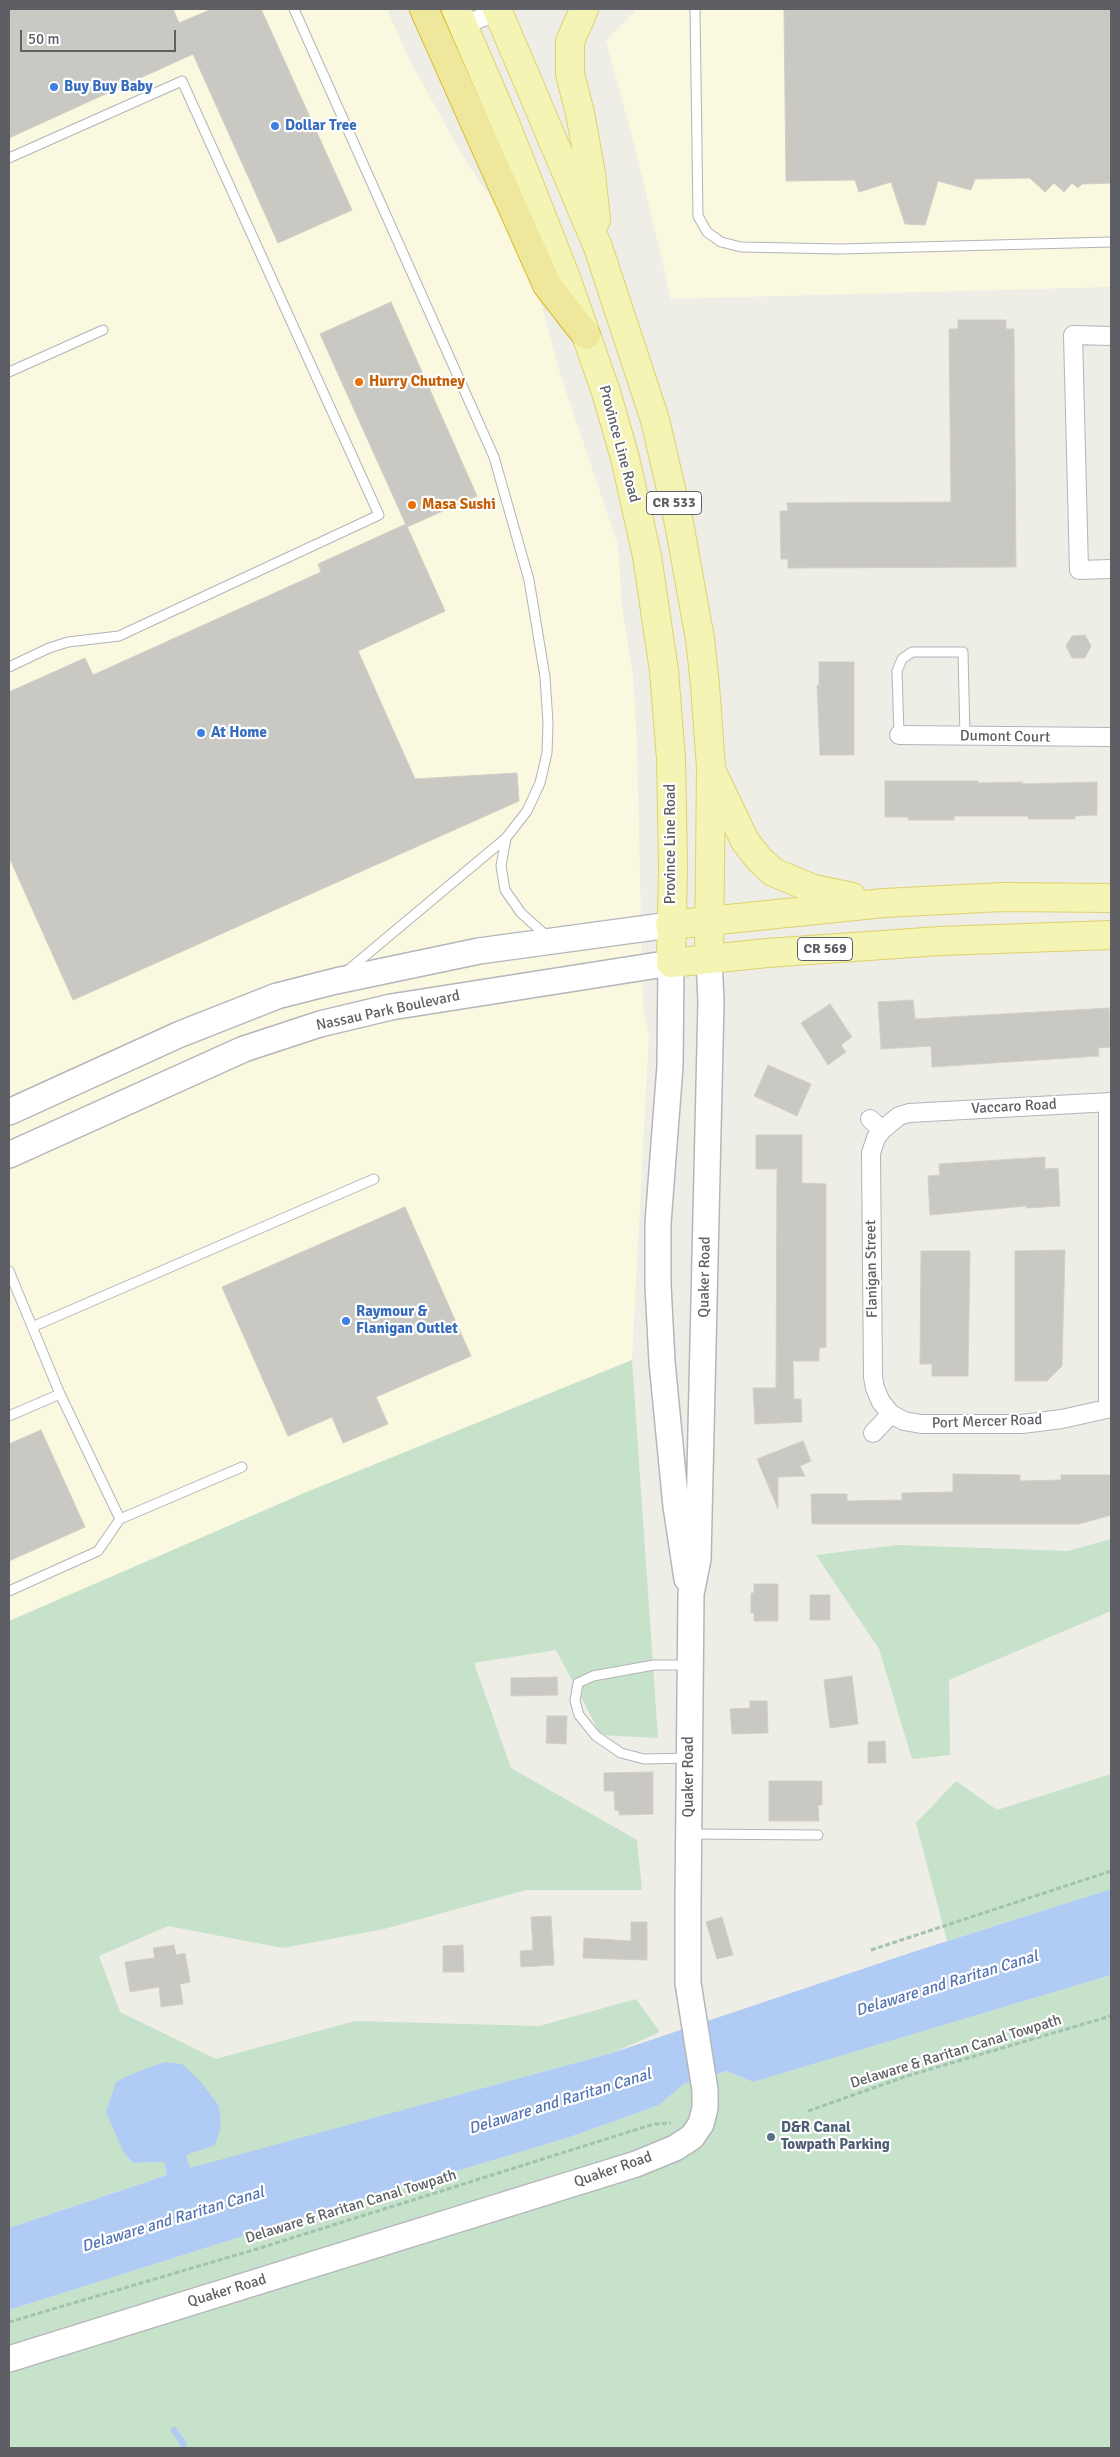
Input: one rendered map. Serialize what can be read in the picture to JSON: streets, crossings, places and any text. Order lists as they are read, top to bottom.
{
  "streets": {
    "main road": ["Province Line Road", "CR 533", "CR 569"],
    "street": [
      "Dumont Court",
      "Nassau Park Boulevard",
      "Vaccaro Road",
      "Flanigan Street",
      "Quaker Road",
      "Port Mercer Road"
    ],
    "path": ["Delaware & Raritan Canal Towpath"]
  },
  "crossings": [
    ["Province Line Road", "CR 533"],
    ["CR 533", "CR 569"],
    ["CR 533", "Nassau Park Boulevard"],
    ["CR 533", "Quaker Road"],
    ["CR 569", "Nassau Park Boulevard"],
    ["CR 569", "Quaker Road"],
    ["Nassau Park Boulevard", "Quaker Road"],
    ["Vaccaro Road", "Flanigan Street"],
    ["Flanigan Street", "Port Mercer Road"],
    ["Quaker Road", "Delaware & Raritan Canal Towpath"]
  ],
  "water": ["Delaware and Raritan Canal"],
  "places": [
    "Buy Buy Baby",
    "Dollar Tree",
    "Hurry Chutney",
    "Masa Sushi",
    "At Home",
    "Raymour & Flanigan Outlet",
    "D&R Canal Towpath Parking"
  ],
  "scale_bar": "50 m"
}
